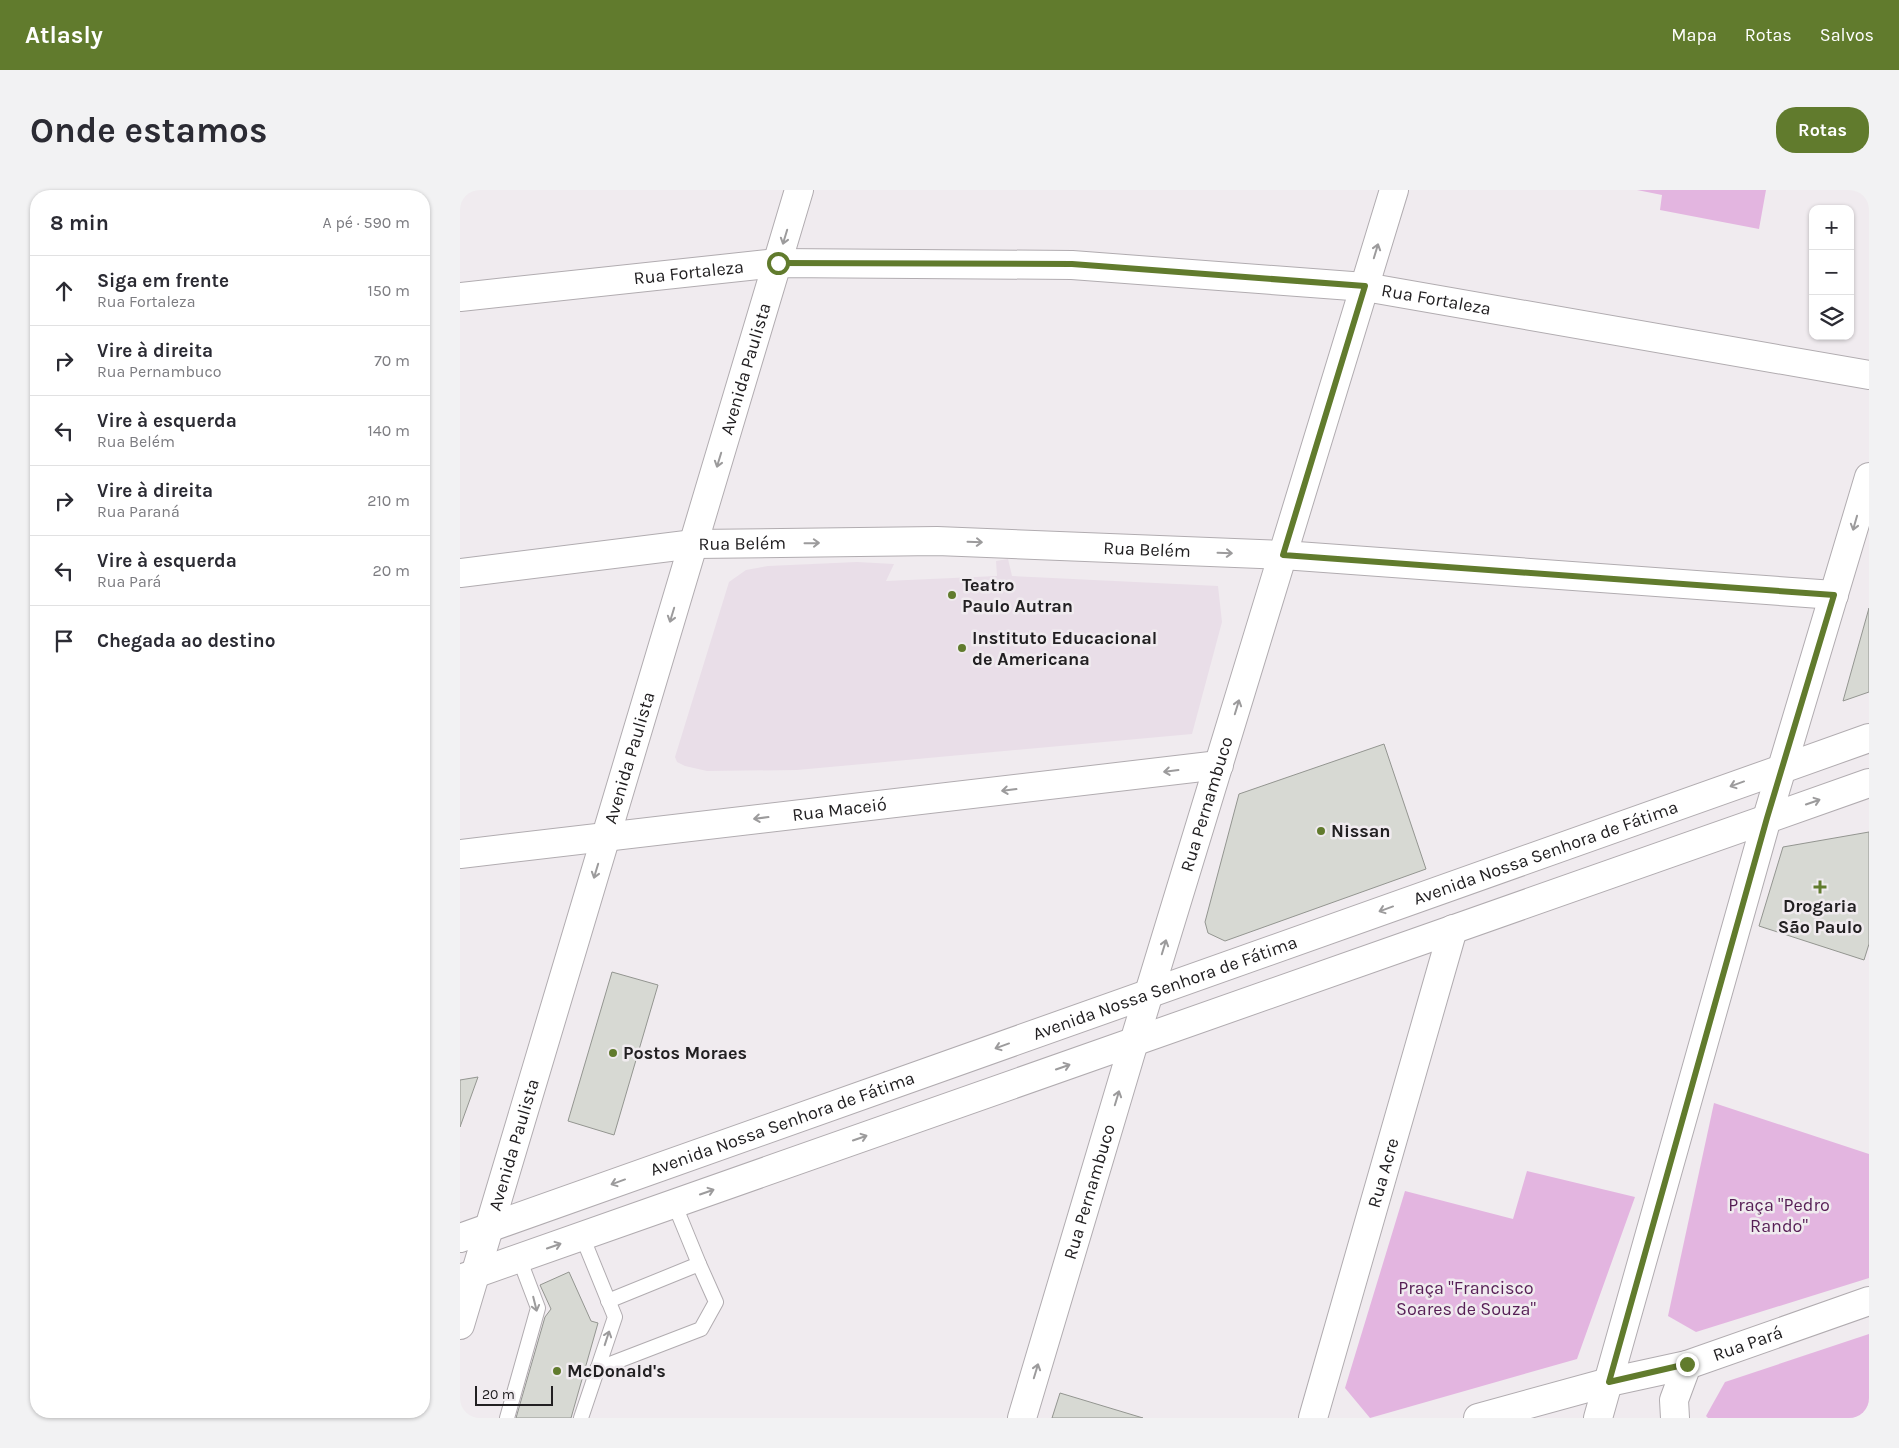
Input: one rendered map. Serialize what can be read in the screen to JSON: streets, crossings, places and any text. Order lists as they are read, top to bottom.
{
  "streets": {
    "street": [
      "Rua Fortaleza",
      "Avenida Paulista",
      "Rua Belém",
      "Rua Pernambuco",
      "Rua Maceió",
      "Avenida Nossa Senhora de Fátima",
      "Rua Acre",
      "Rua Pará"
    ]
  },
  "crossings": [
    ["Rua Fortaleza", "Avenida Paulista"],
    ["Rua Fortaleza", "Rua Pernambuco"],
    ["Avenida Paulista", "Rua Belém"],
    ["Avenida Paulista", "Rua Maceió"],
    ["Avenida Paulista", "Avenida Nossa Senhora de Fátima"],
    ["Rua Belém", "Rua Pernambuco"],
    ["Rua Pernambuco", "Rua Maceió"],
    ["Rua Pernambuco", "Avenida Nossa Senhora de Fátima"]
  ],
  "one_way": [
    "Avenida Paulista",
    "Rua Belém",
    "Rua Pernambuco",
    "Rua Maceió"
  ],
  "parks": ["Praça \"Pedro Rando\"", "Praça \"Francisco Soares de Souza\""],
  "places": {
    "other": [
      "Teatro Paulo Autran",
      "Instituto Educacional de Americana",
      "Nissan",
      "Postos Moraes",
      "McDonald's"
    ],
    "health": ["Drogaria São Paulo"]
  },
  "scale_bar": "20 m",
  "page": {
    "header": "Atlasly",
    "nav": ["Mapa", "Rotas", "Salvos"],
    "buttons": "Rotas",
    "title": "Onde estamos",
    "heading": ["8 min", "A pé · 590 m"],
    "map_buttons": ["+", "−"],
    "list": [
      ["Siga em frente", "Rua Fortaleza", "150 m"],
      ["Vire à direita", "Rua Pernambuco", "70 m"],
      ["Vire à esquerda", "Rua Belém", "140 m"],
      ["Vire à direita", "Rua Paraná", "210 m"],
      ["Vire à esquerda", "Rua Pará", "20 m"],
      "Chegada ao destino"
    ],
    "scale": "20 m"
  }
}
